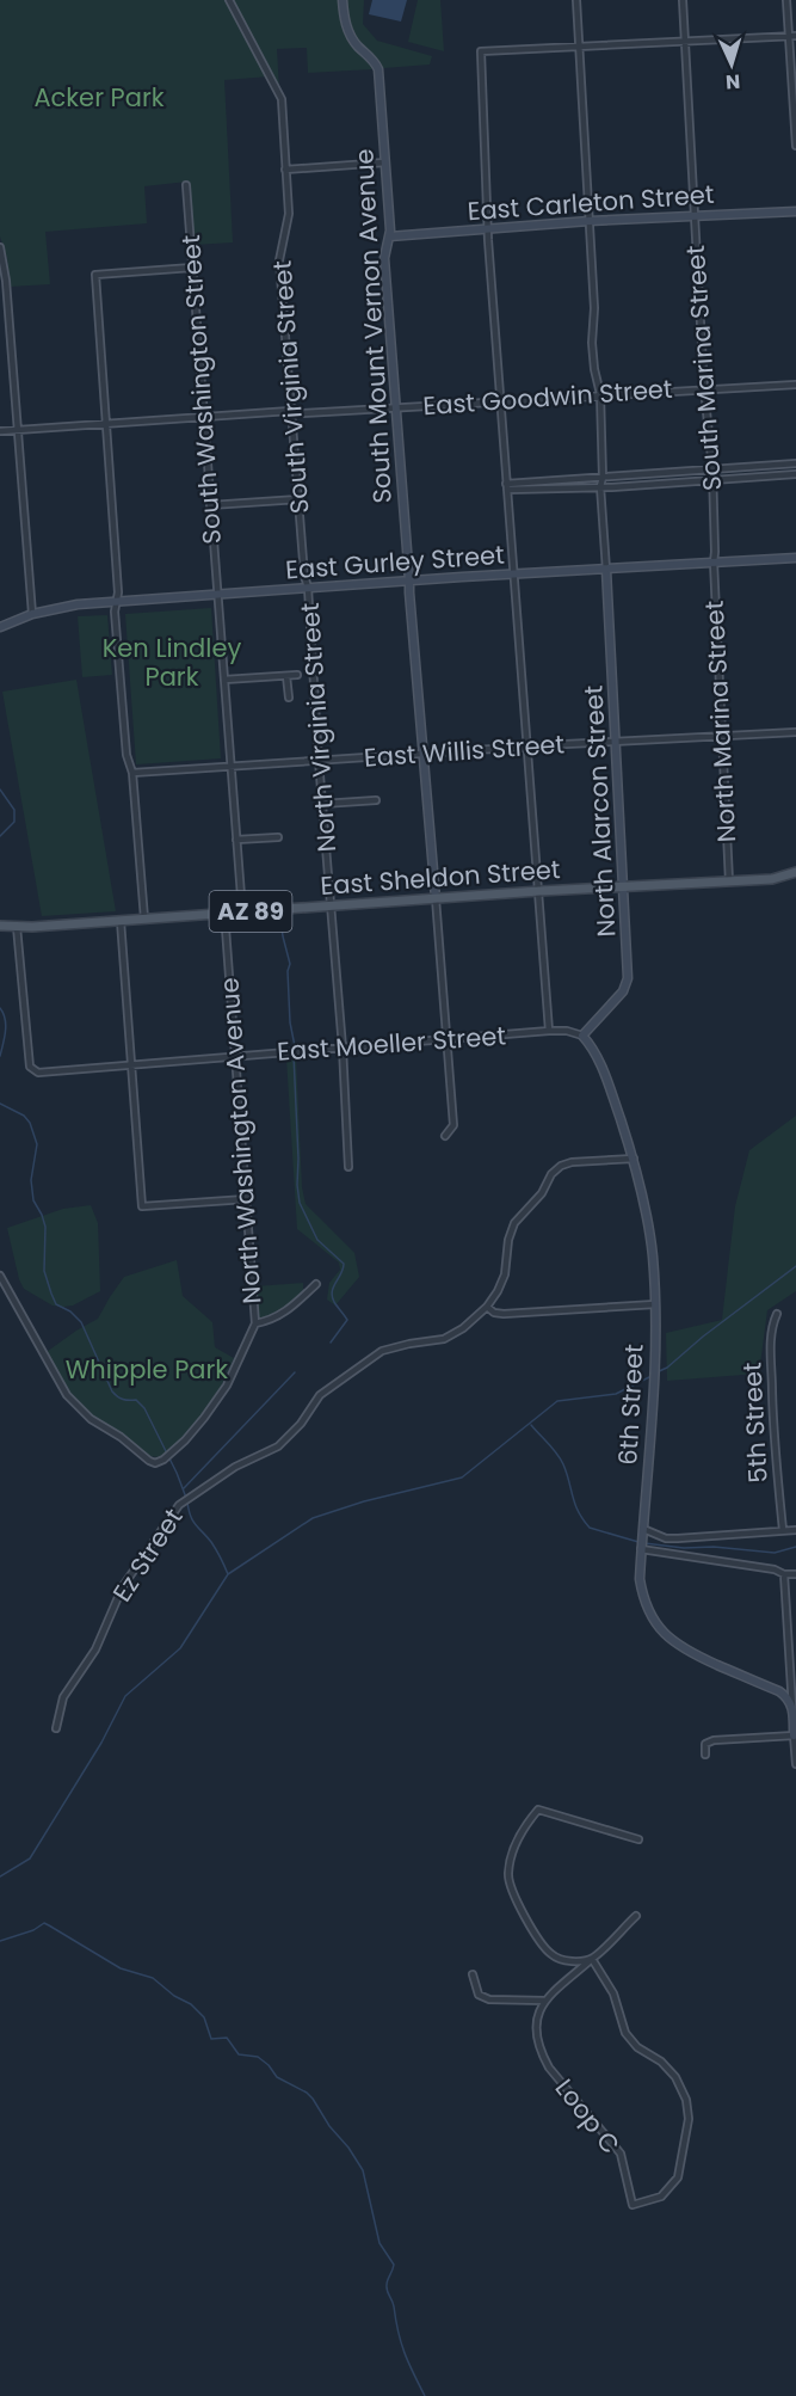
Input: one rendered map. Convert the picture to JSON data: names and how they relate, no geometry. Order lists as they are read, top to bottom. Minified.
{"streets":{"main road":["East Sheldon Street","AZ 89"],"street":["East Carleton Street","South Mount Vernon Avenue","South Marina Street","South Virginia Street","South Washington Street","East Goodwin Street","East Gurley Street","North Marina Street","North Virginia Street","East Willis Street","North Alarcon Street","East Moeller Street","North Washington Avenue","6th Street","5th Street","Ez Street","Loop C"]},"crossings":[["East Carleton Street","South Mount Vernon Avenue"],["East Carleton Street","South Marina Street"],["South Mount Vernon Avenue","East Goodwin Street"],["South Mount Vernon Avenue","East Gurley Street"],["South Mount Vernon Avenue","East Willis Street"],["South Mount Vernon Avenue","East Sheldon Street"],["South Marina Street","East Goodwin Street"],["South Marina Street","East Gurley Street"],["South Marina Street","North Marina Street"],["South Virginia Street","East Goodwin Street"],["South Virginia Street","East Gurley Street"],["South Virginia Street","North Virginia Street"],["South Washington Street","East Goodwin Street"],["South Washington Street","East Gurley Street"],["East Gurley Street","North Marina Street"],["East Gurley Street","North Virginia Street"],["East Gurley Street","North Alarcon Street"],["North Marina Street","East Willis Street"],["North Marina Street","East Sheldon Street"],["North Virginia Street","East Willis Street"],["North Virginia Street","East Sheldon Street"],["North Virginia Street","East Moeller Street"],["East Willis Street","North Alarcon Street"],["North Alarcon Street","East Sheldon Street"],["North Alarcon Street","East Moeller Street"],["North Alarcon Street","6th Street"],["East Sheldon Street","East Moeller Street"],["East Sheldon Street","North Washington Avenue"],["East Moeller Street","North Washington Avenue"],["East Moeller Street","6th Street"]],"parks":["Acker Park","Ken Lindley Park","Whipple Park"],"north":"bottom"}
